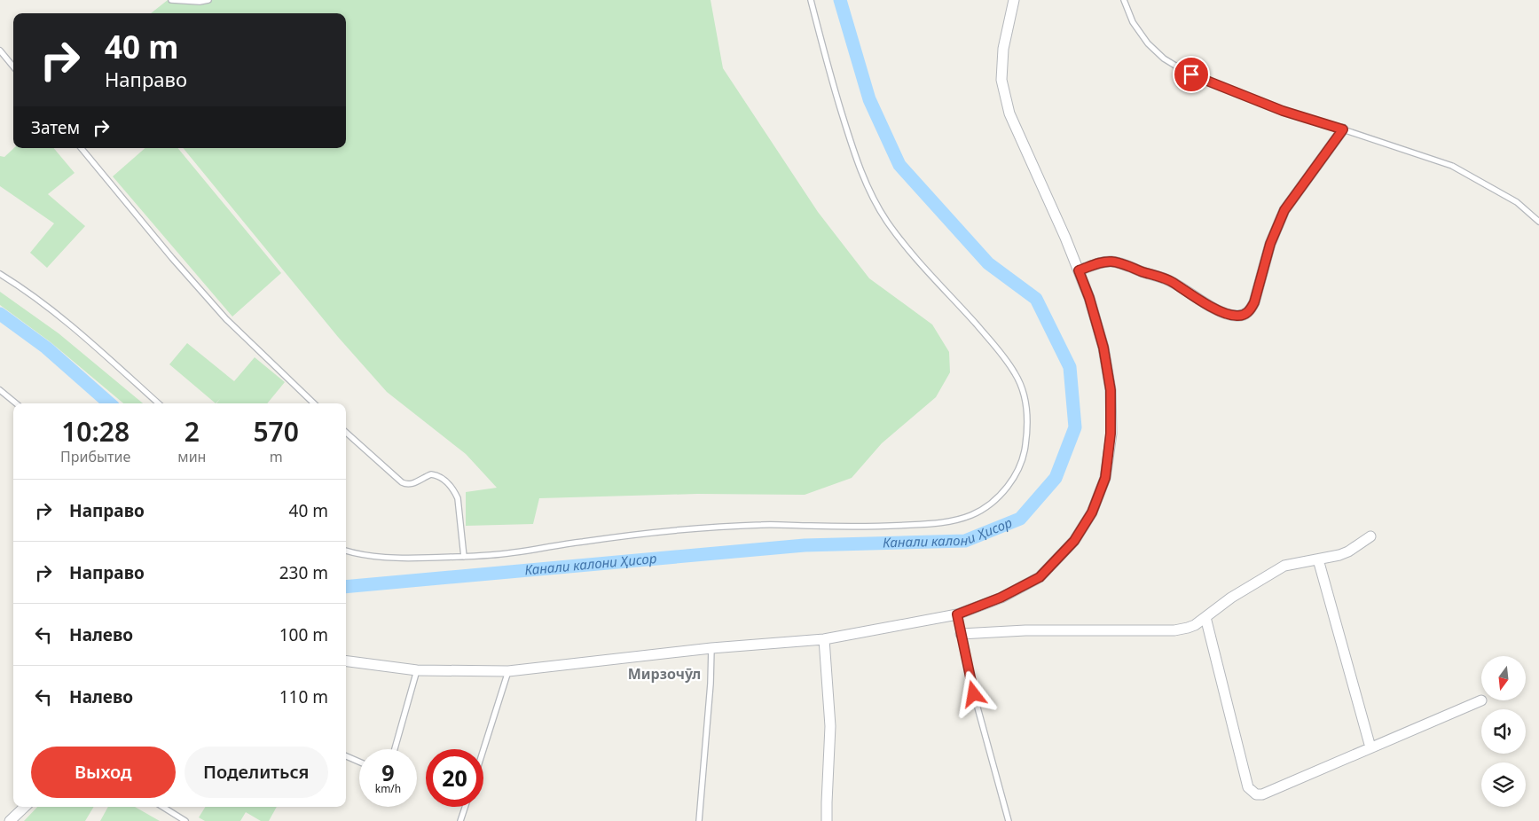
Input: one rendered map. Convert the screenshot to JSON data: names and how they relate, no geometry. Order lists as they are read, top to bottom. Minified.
{"districts":["Мирзочӯл"],"water":["Канали калони Ҳисор"],"north":"bottom","page":{"turn":["40 m","Направо"],"then":"Затем","eta":["10:28","Прибытие","2","мин","570","m"],"list":[{"name":"Направо","value":"40 m"},{"name":"Направо","value":"230 m"},{"name":"Налево","value":"100 m"},{"name":"Налево","value":"110 m"}],"buttons":["Выход","Поделиться"],"speed":"9 km/h","limit":"20"}}
